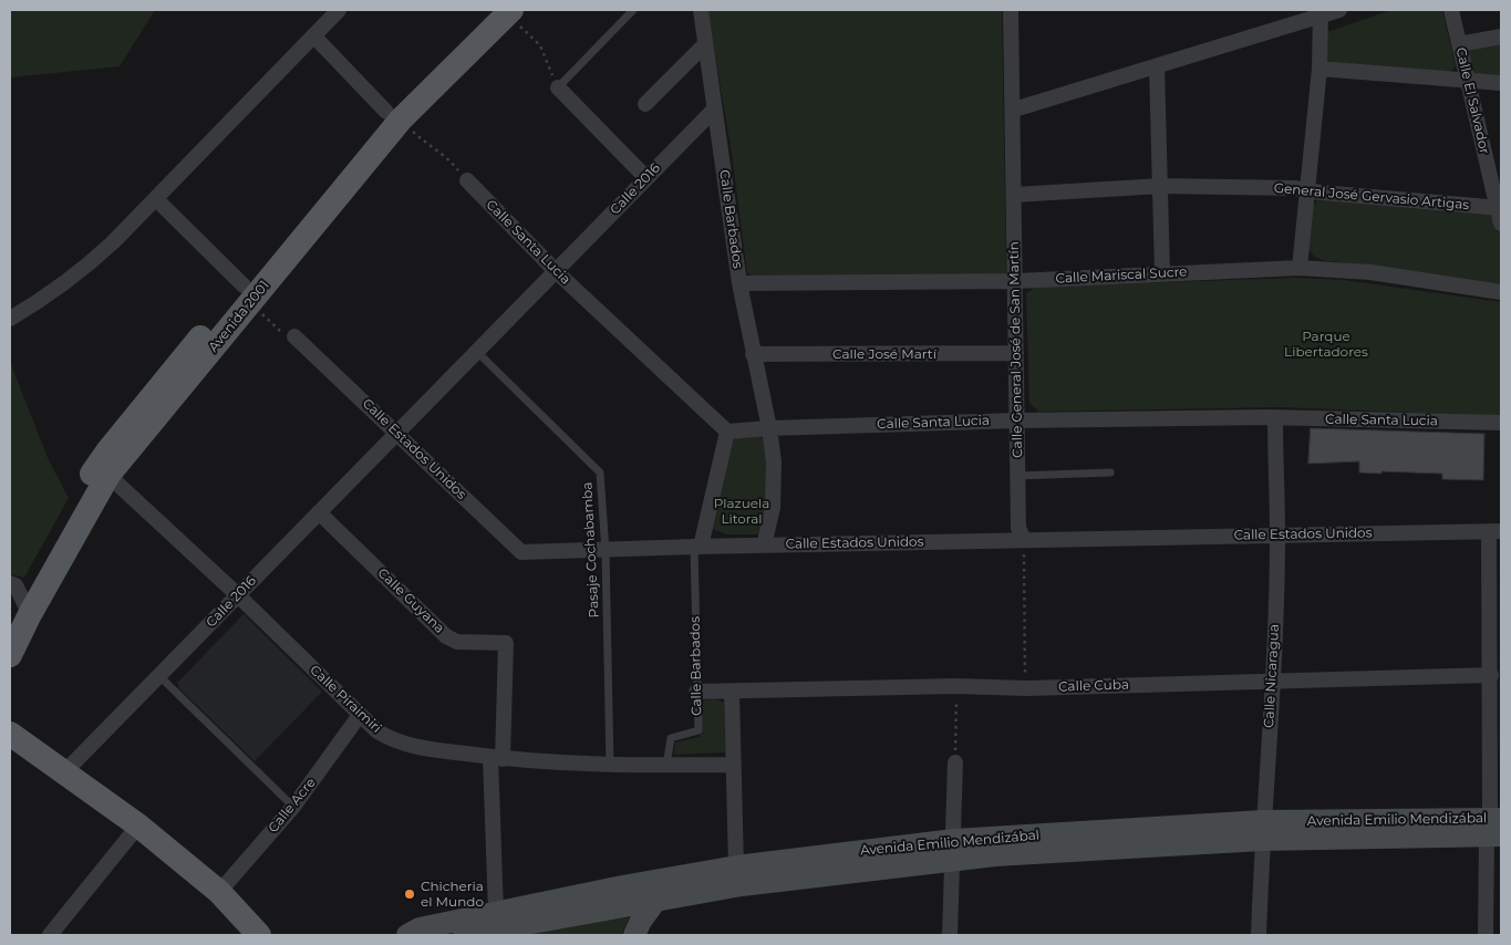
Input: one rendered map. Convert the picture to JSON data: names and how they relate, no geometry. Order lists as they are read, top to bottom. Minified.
{"streets":{"main road":["Avenida 2001","Avenida Emilio Mendizábal"],"street":["Calle El Salvador","Calle 2016","General José Gervasio Artigas","Calle Barbados","Calle Santa Lucia","Calle Mariscal Sucre","Calle General José de San Martín","Calle José Martí","Calle Estados Unidos","Calle Guyana","Calle Nicaragua","Calle Cuba","Calle Piraimiri","Calle Acre"],"lane":["Pasaje Cochabamba"]},"crossings":[["Calle El Salvador","General José Gervasio Artigas"],["Calle 2016","Calle Barbados"],["Calle 2016","Calle Santa Lucia"],["Calle 2016","Calle Estados Unidos"],["Calle 2016","Pasaje Cochabamba"],["Calle 2016","Calle Guyana"],["Calle 2016","Calle Piraimiri"],["General José Gervasio Artigas","Calle General José de San Martín"],["Calle Barbados","Calle Santa Lucia"],["Calle Barbados","Calle Mariscal Sucre"],["Calle Barbados","Calle José Martí"],["Calle Barbados","Calle Estados Unidos"],["Calle Barbados","Calle Cuba"],["Calle Barbados","Calle Piraimiri"],["Calle Santa Lucia","Calle General José de San Martín"],["Calle Santa Lucia","Calle Nicaragua"],["Calle Mariscal Sucre","Calle General José de San Martín"],["Avenida 2001","Calle Piraimiri"],["Calle General José de San Martín","Calle José Martí"],["Calle General José de San Martín","Calle Estados Unidos"],["Calle Estados Unidos","Pasaje Cochabamba"],["Calle Estados Unidos","Calle Nicaragua"],["Pasaje Cochabamba","Calle Piraimiri"],["Calle Guyana","Calle Piraimiri"],["Calle Guyana","Avenida Emilio Mendizábal"],["Calle Nicaragua","Calle Cuba"],["Calle Nicaragua","Avenida Emilio Mendizábal"],["Calle Piraimiri","Calle Acre"]],"parks":["Parque Libertadores","Plazuela Litoral"],"places":["Chicheria el Mundo"]}
